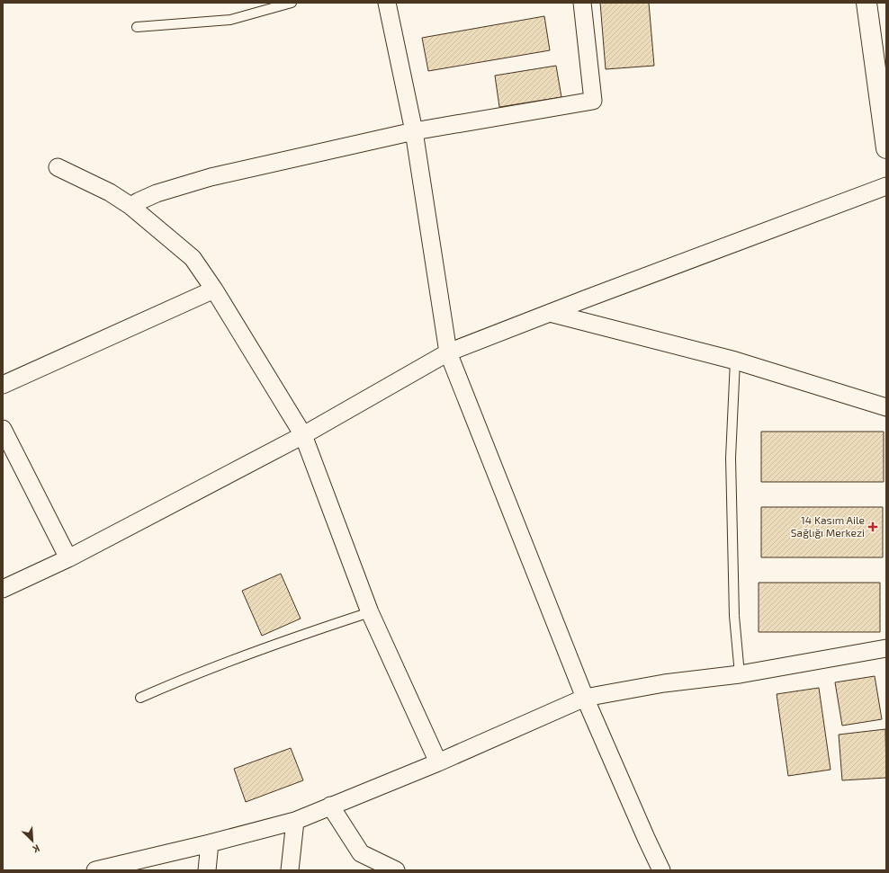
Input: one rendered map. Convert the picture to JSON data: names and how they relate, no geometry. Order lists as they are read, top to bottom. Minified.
{"places":{"health":["14 Kasım Aile Sağlığı Merkezi"]},"north":"bottom right"}
